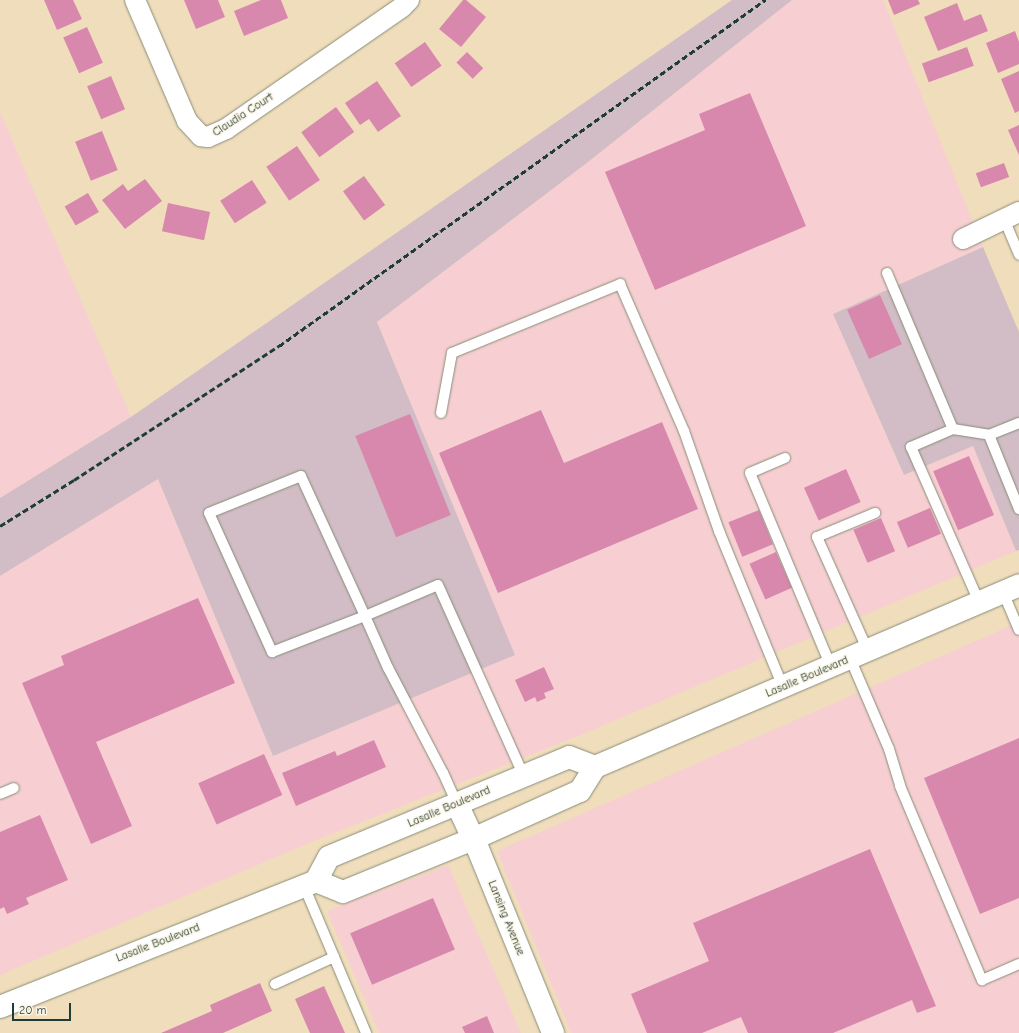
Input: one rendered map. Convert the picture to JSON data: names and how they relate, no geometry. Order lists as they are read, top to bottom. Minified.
{"streets":{"main road":["Lasalle Boulevard","Lansing Avenue"],"street":["Claudia Court"]},"crossings":[["Lasalle Boulevard","Lansing Avenue"]],"scale_bar":"20 m"}
